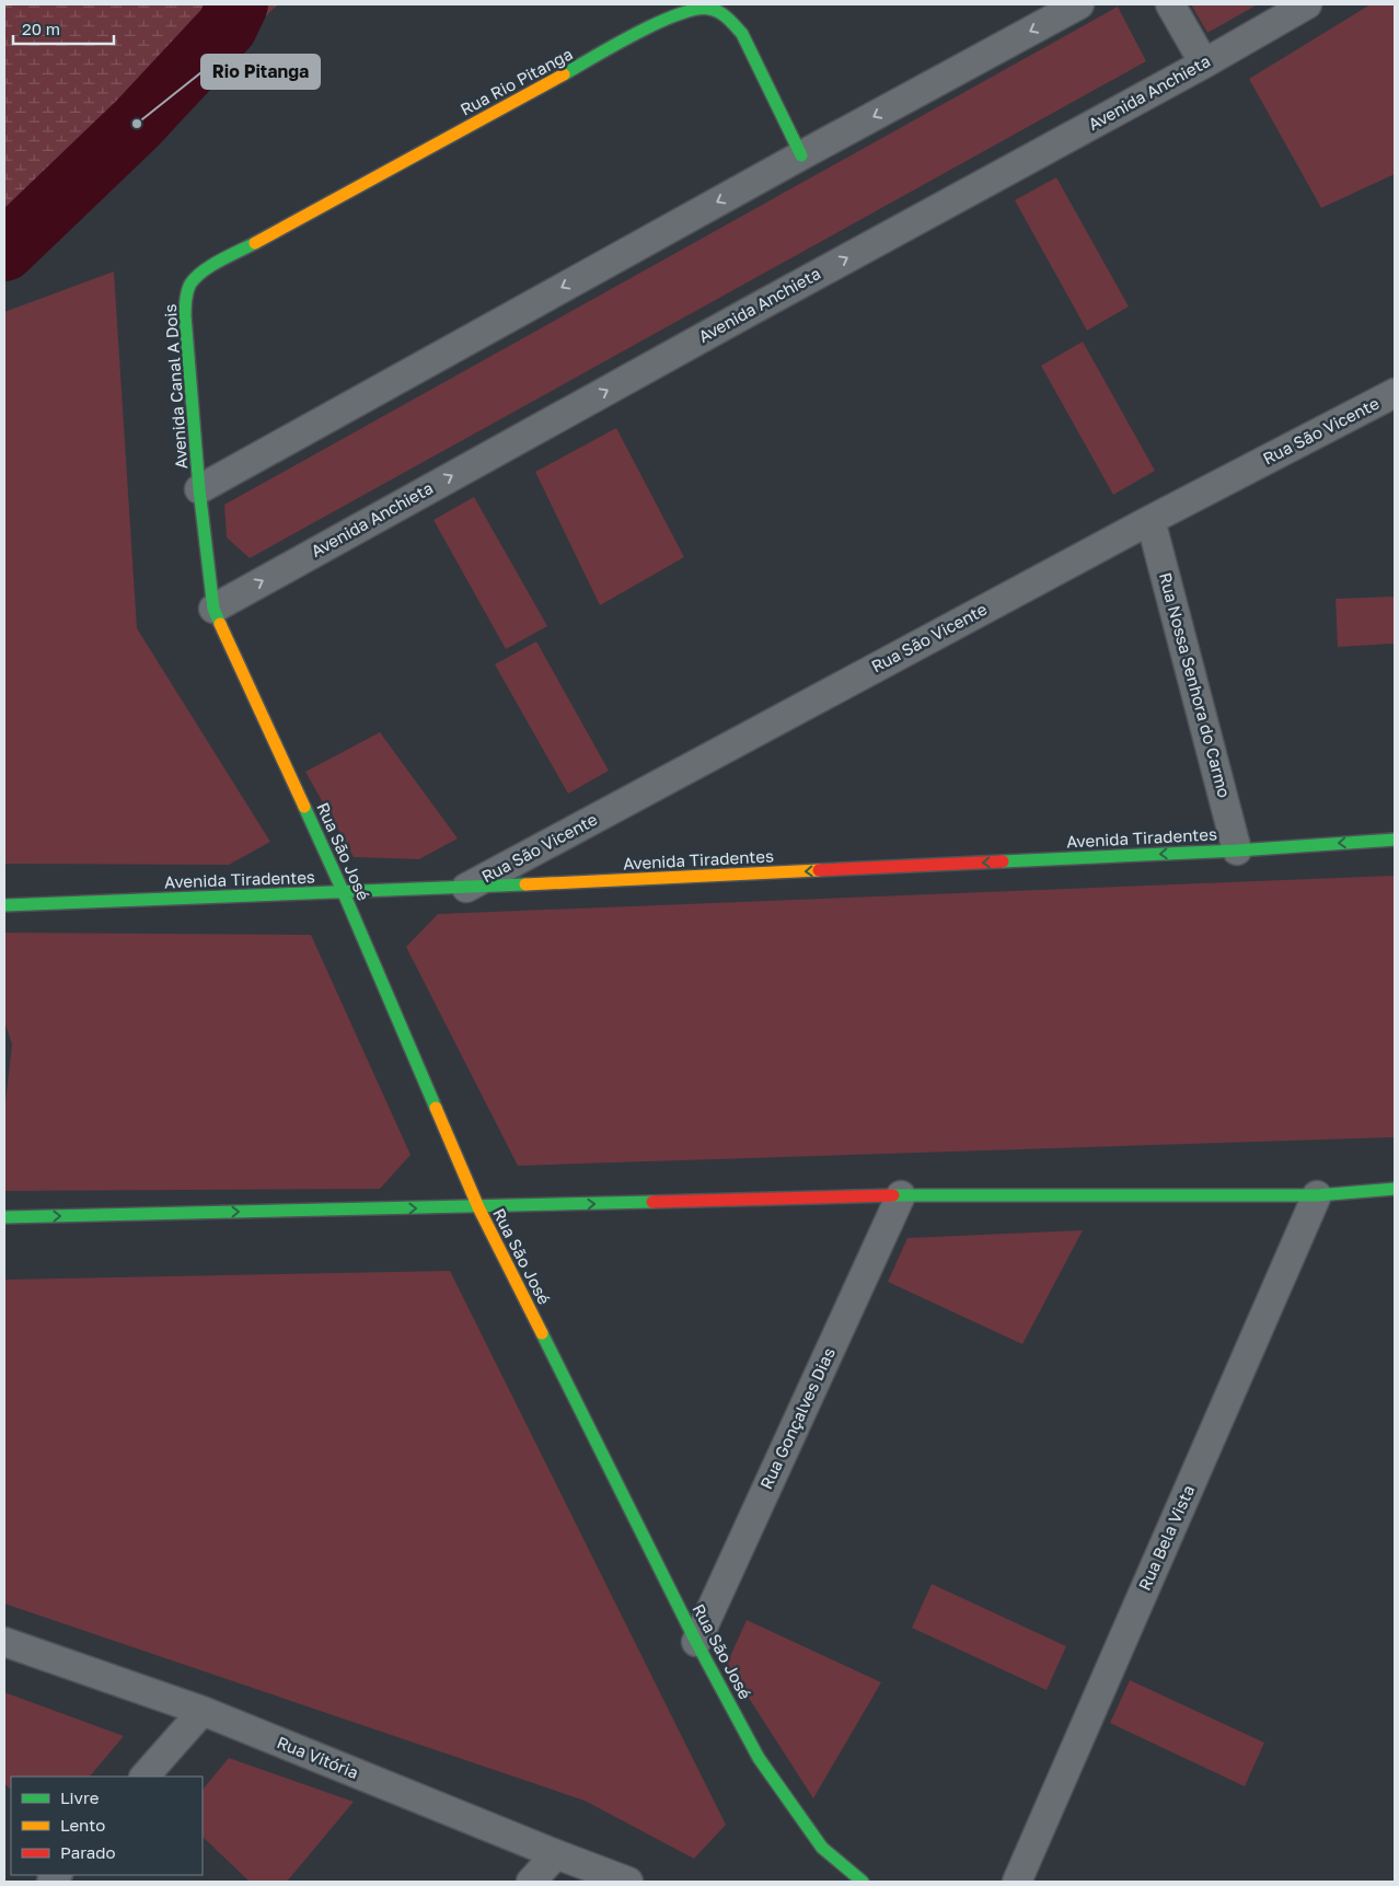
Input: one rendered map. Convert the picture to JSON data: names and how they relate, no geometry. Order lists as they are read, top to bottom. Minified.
{"streets":{"street":["Rua Rio Pitanga","Avenida Anchieta","Avenida Canal A Dois","Rua São Vicente","Rua Nossa Senhora do Carmo","Avenida Tiradentes","Rua São José","Rua Gonçalves Dias","Rua Bela Vista","Rua Vitória"]},"crossings":[["Rua Rio Pitanga","Avenida Canal A Dois"],["Avenida Anchieta","Avenida Canal A Dois"],["Avenida Anchieta","Rua São José"],["Avenida Canal A Dois","Rua São José"],["Rua São Vicente","Rua Nossa Senhora do Carmo"],["Rua São Vicente","Avenida Tiradentes"],["Rua Nossa Senhora do Carmo","Avenida Tiradentes"],["Avenida Tiradentes","Rua São José"],["Rua São José","Rua Gonçalves Dias"]],"one_way":["Avenida Tiradentes"],"places":["Rio Pitanga"],"legend":["Livre","Lento","Parado"],"scale_bar":"20 m"}
